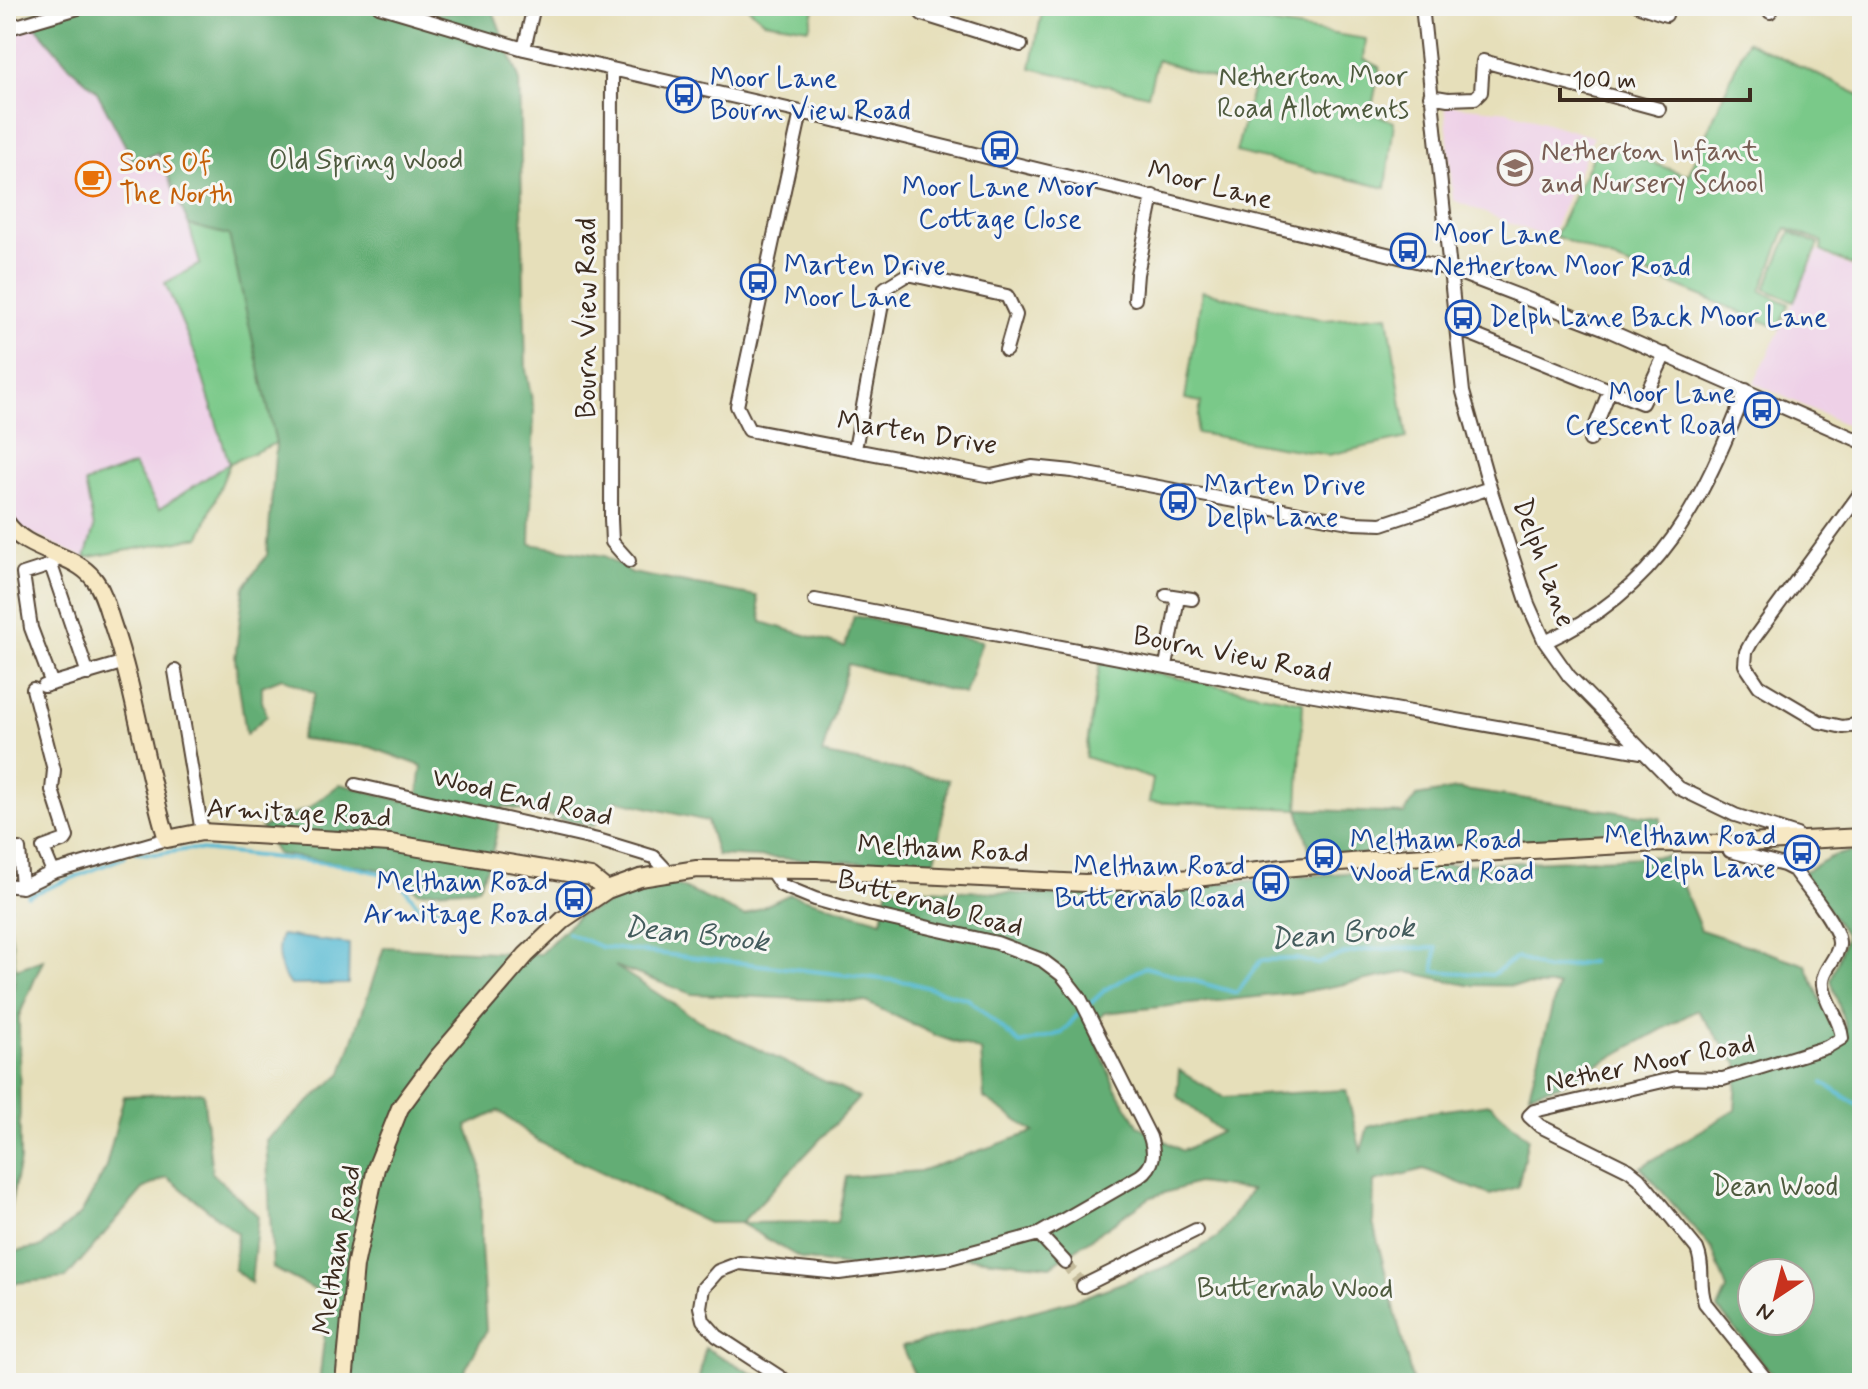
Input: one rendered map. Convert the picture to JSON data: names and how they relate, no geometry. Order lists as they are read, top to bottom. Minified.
{"streets":{"main road":["Armitage Road","Meltham Road"],"street":["Moor Lane","Bourn View Road","Marten Drive","Delph Lane","Wood End Road","Butternab Road","Nether Moor Road"]},"crossings":[["Moor Lane","Bourn View Road"],["Moor Lane","Marten Drive"],["Moor Lane","Delph Lane"],["Bourn View Road","Delph Lane"],["Marten Drive","Delph Lane"],["Delph Lane","Meltham Road"],["Wood End Road","Meltham Road"],["Armitage Road","Meltham Road"],["Meltham Road","Butternab Road"],["Meltham Road","Nether Moor Road"]],"water":["Dean Brook"],"parks":["Netherton Moor Road Allotments","Old Spring Wood","Dean Wood","Butternab Wood"],"places":{"bus stop":["Moor Lane Bourn View Road","Moor Lane Moor Cottage Close","Moor Lane Netherton Moor Road","Marten Drive Moor Lane","Delph Lane Back Moor Lane","Moor Lane Crescent Road","Marten Drive Delph Lane","Meltham Road Delph Lane","Meltham Road Wood End Road","Meltham Road Butternab Road","Meltham Road Armitage Road"],"school or university":["Netherton Infant and Nursery School"],"cafe":["Sons Of The North"]},"scale_bar":"100 m","north":"bottom left"}
